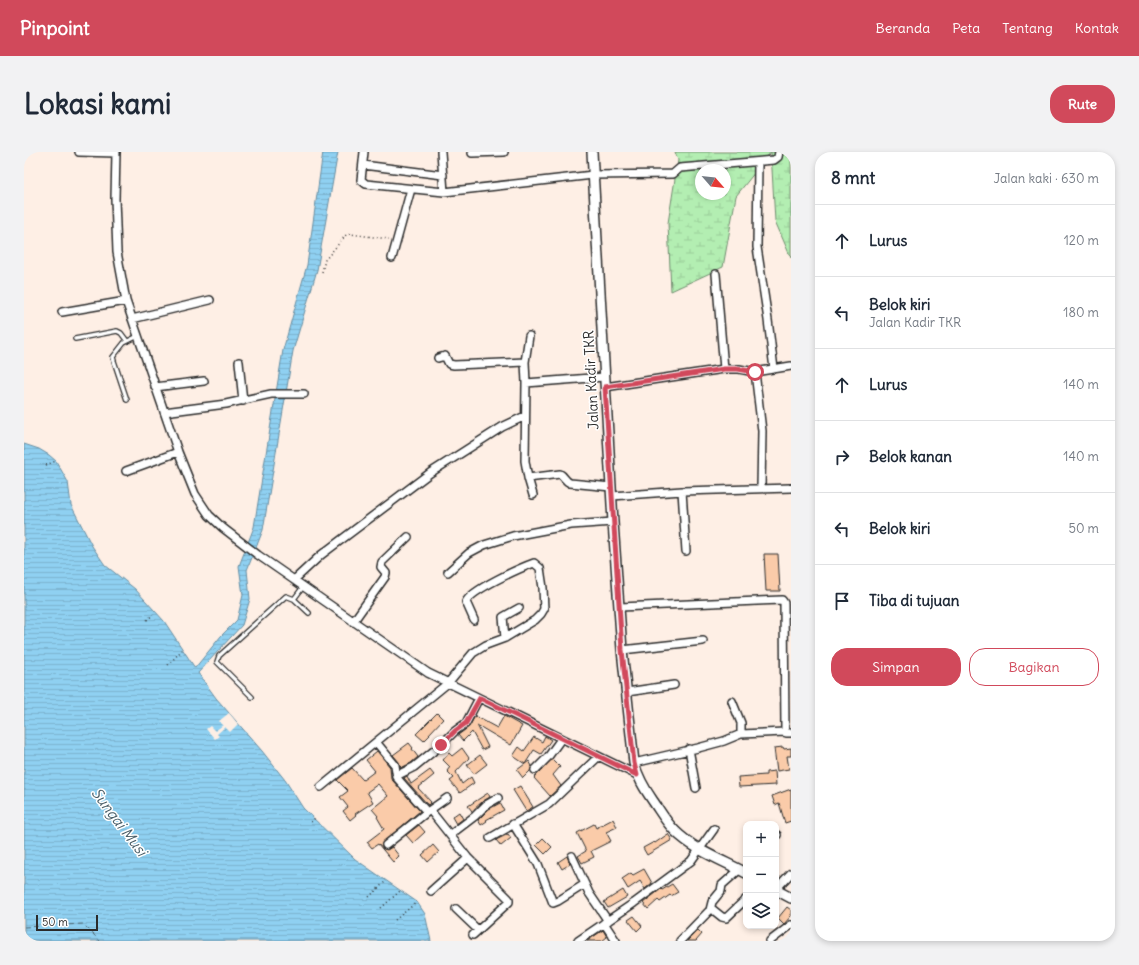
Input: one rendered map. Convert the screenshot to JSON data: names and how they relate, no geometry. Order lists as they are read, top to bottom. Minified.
{"streets":{"street":["Jalan Kadir TKR"]},"water":["Sungai Musi"],"scale_bar":"50 m","north":"bottom right","page":{"header":"Pinpoint","nav":["Beranda","Peta","Tentang","Kontak"],"buttons":["Rute",["Simpan","Bagikan"]],"title":"Lokasi kami","heading":["8 mnt","Jalan kaki · 630 m"],"list":[["Lurus","120 m"],["Belok kiri","Jalan Kadir TKR","180 m"],["Lurus","140 m"],["Belok kanan","140 m"],["Belok kiri","50 m"],"Tiba di tujuan"],"map_buttons":["+","−"],"scale":"50 m"}}
